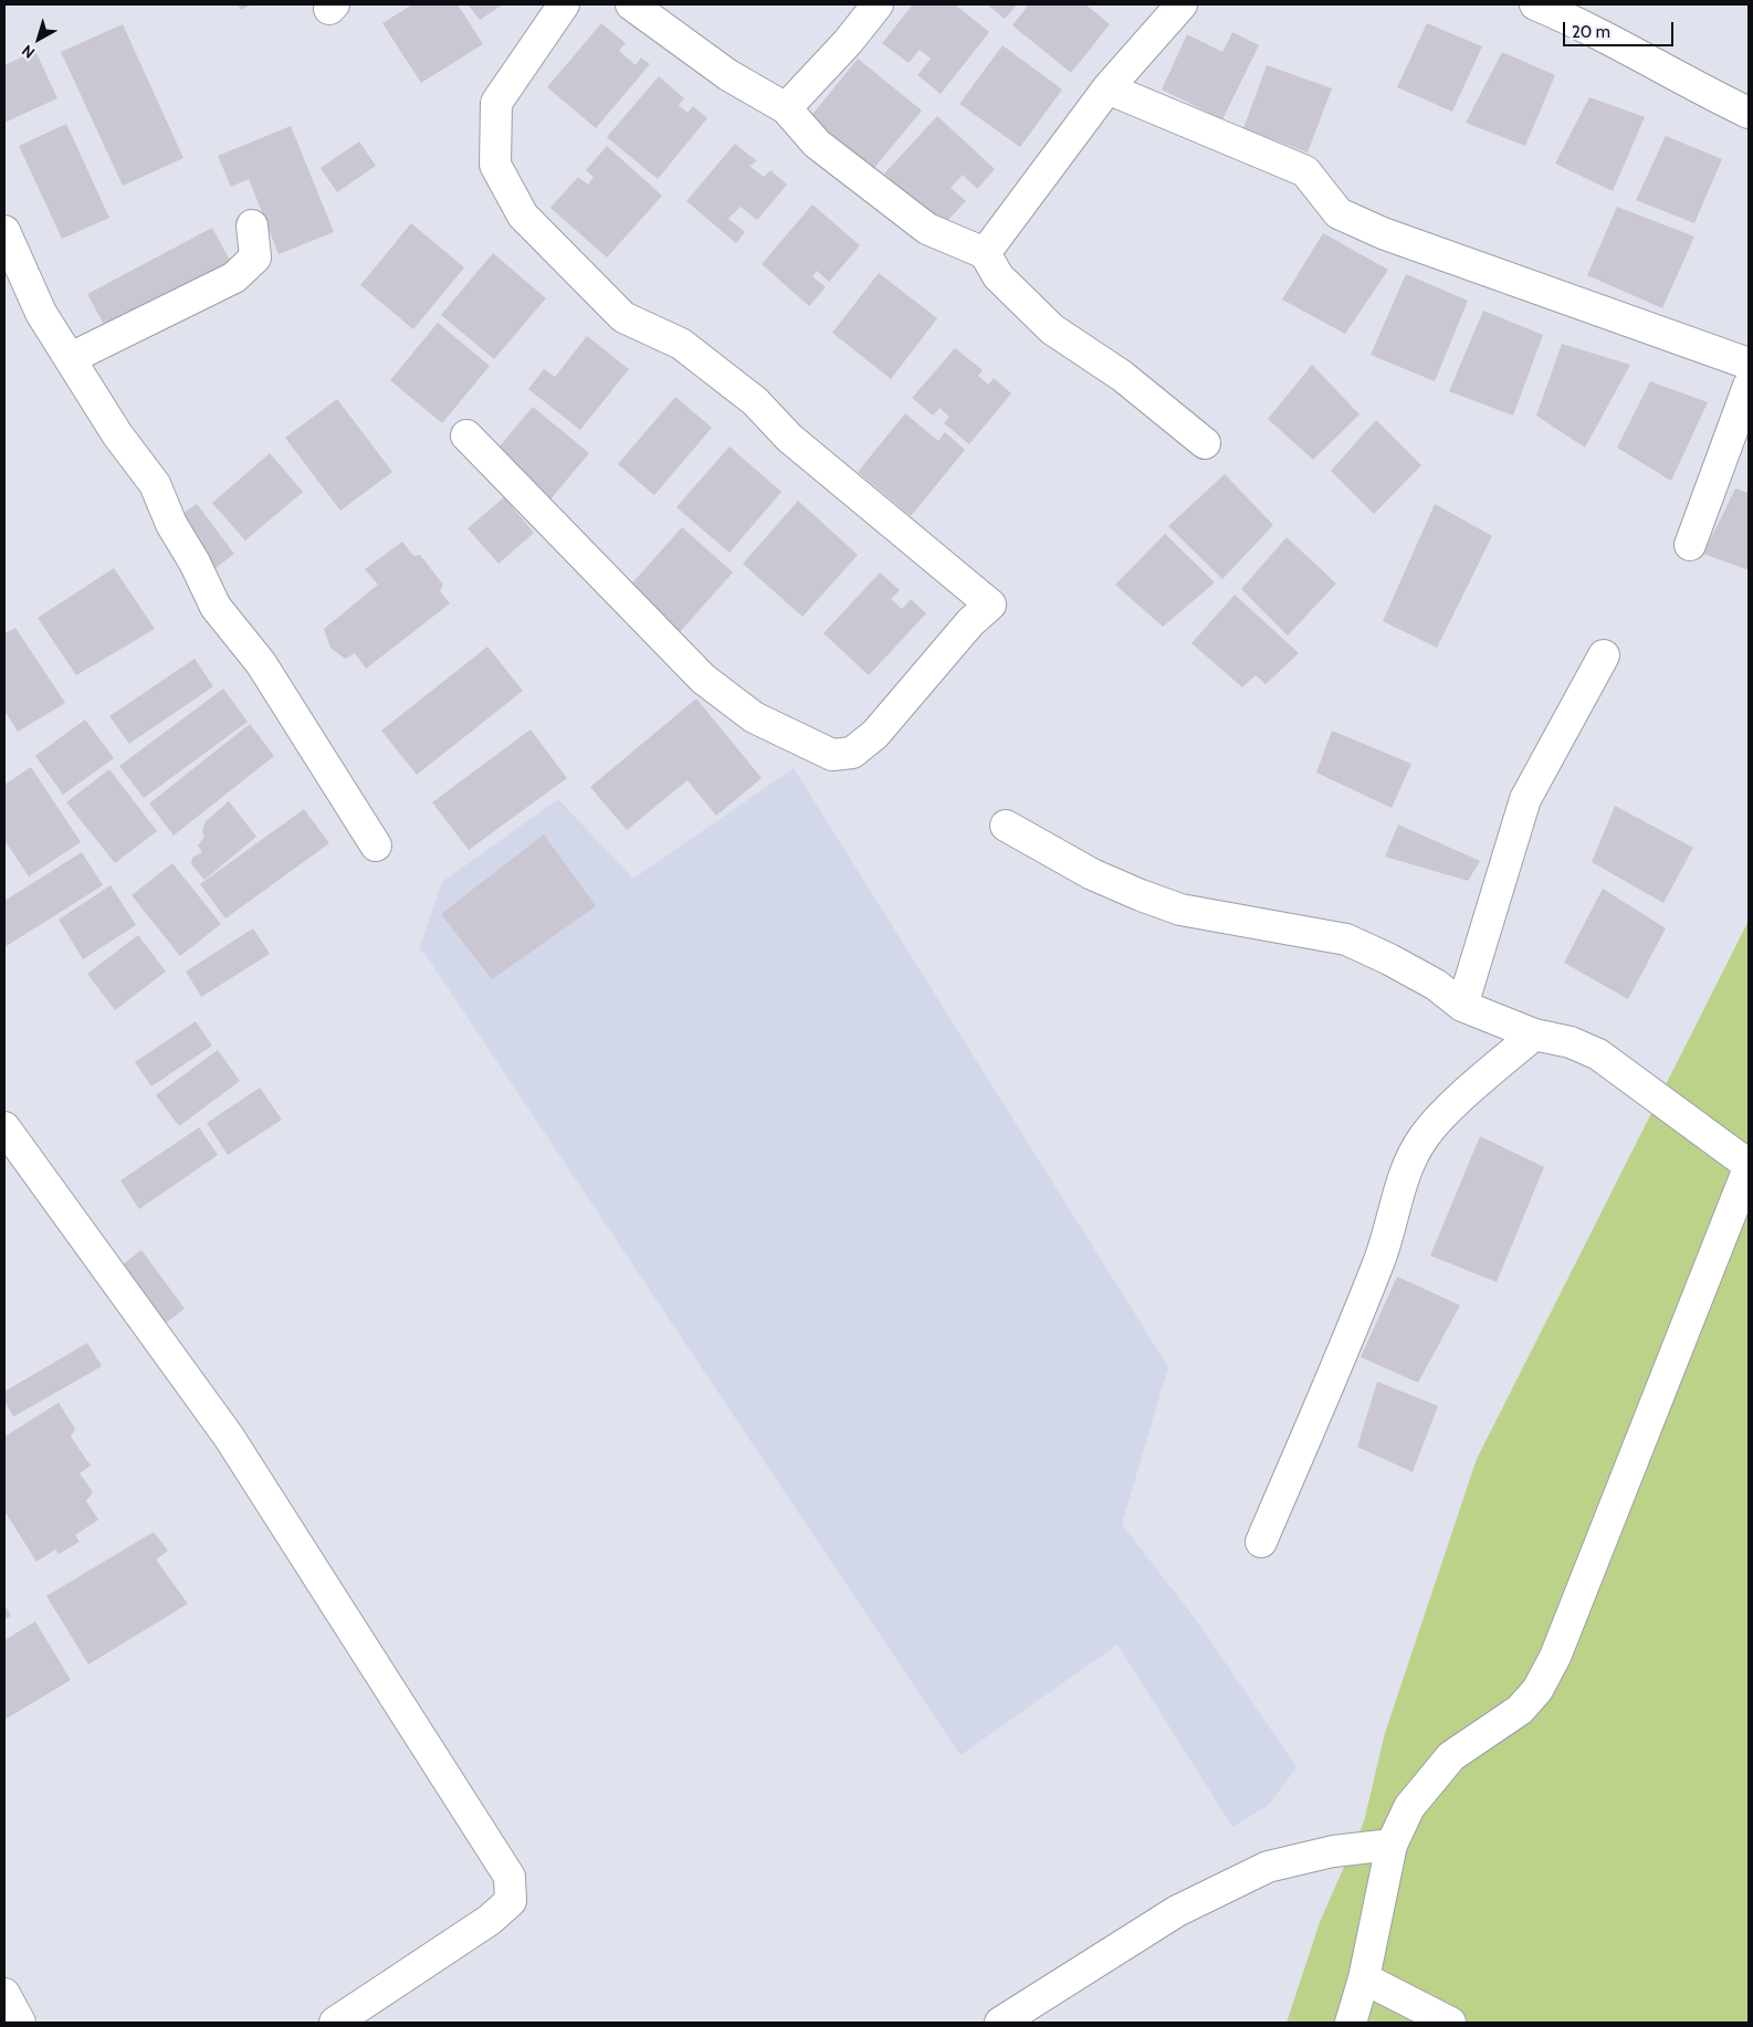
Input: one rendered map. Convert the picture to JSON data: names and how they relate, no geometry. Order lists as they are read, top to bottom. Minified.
{"scale_bar":"20 m","north":"bottom left"}
